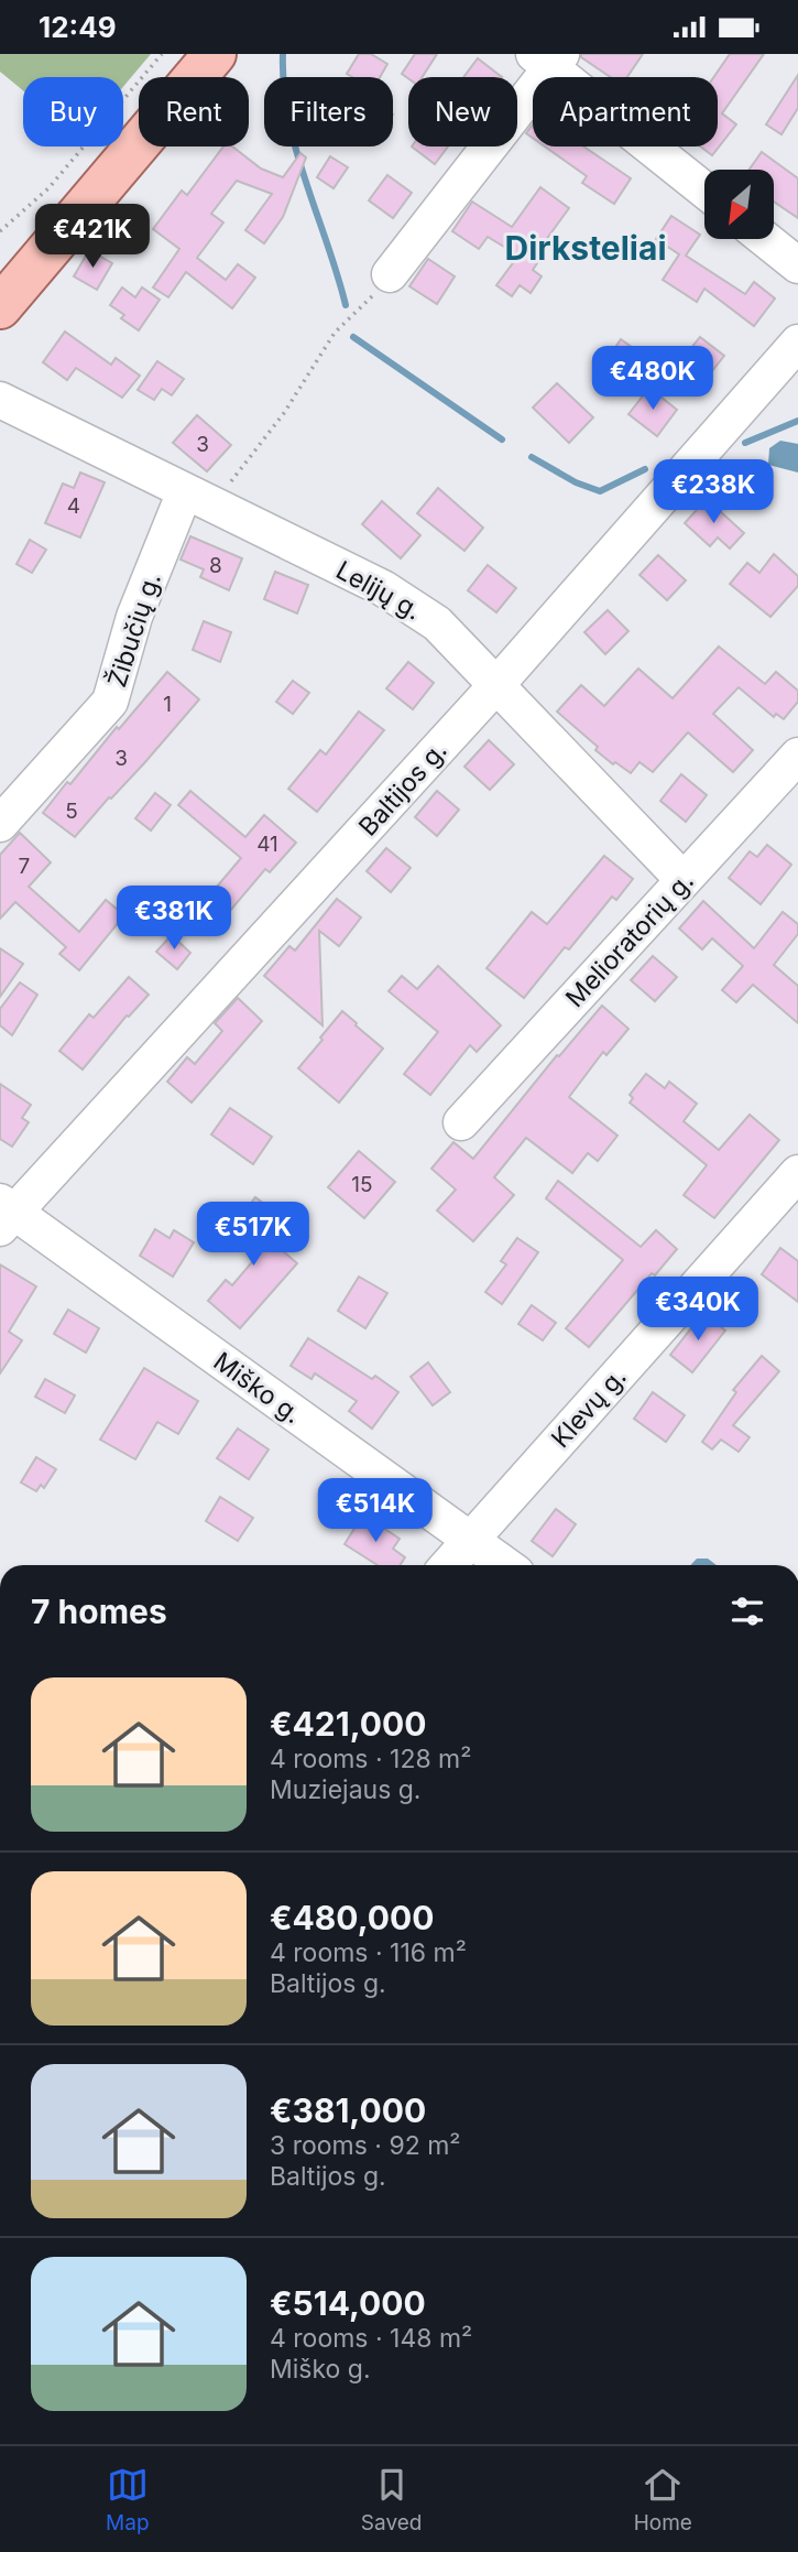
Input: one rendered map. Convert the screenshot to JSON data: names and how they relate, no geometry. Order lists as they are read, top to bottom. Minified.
{"streets":{"street":["Lelijų g.","Žibučių g.","Baltijos g.","Melioratorių g.","Miško g.","Klevų g."]},"crossings":[["Lelijų g.","Žibučių g."],["Lelijų g.","Baltijos g."],["Lelijų g.","Melioratorių g."],["Baltijos g.","Miško g."],["Miško g.","Klevų g."]],"districts":["Dirksteliai"],"house_numbers":["3","4","8","1","3","5","41","7","15"],"north":"bottom left","page":{"status":"12:49","chip":["Buy","Rent","Filters","New","Apartment"],"price":["€421K","€480K","€238K","€381K","€517K","€340K","€514K"],"heading":"7 homes","list":[{"name":"€421,000","note":"4 rooms · 128 m² · Muziejaus g."},{"name":"€480,000","note":"4 rooms · 116 m² · Baltijos g."},{"name":"€381,000","note":"3 rooms · 92 m² · Baltijos g."},{"name":"€514,000","note":"4 rooms · 148 m² · Miško g."}],"tabs":["Map","Saved","Home"]}}
